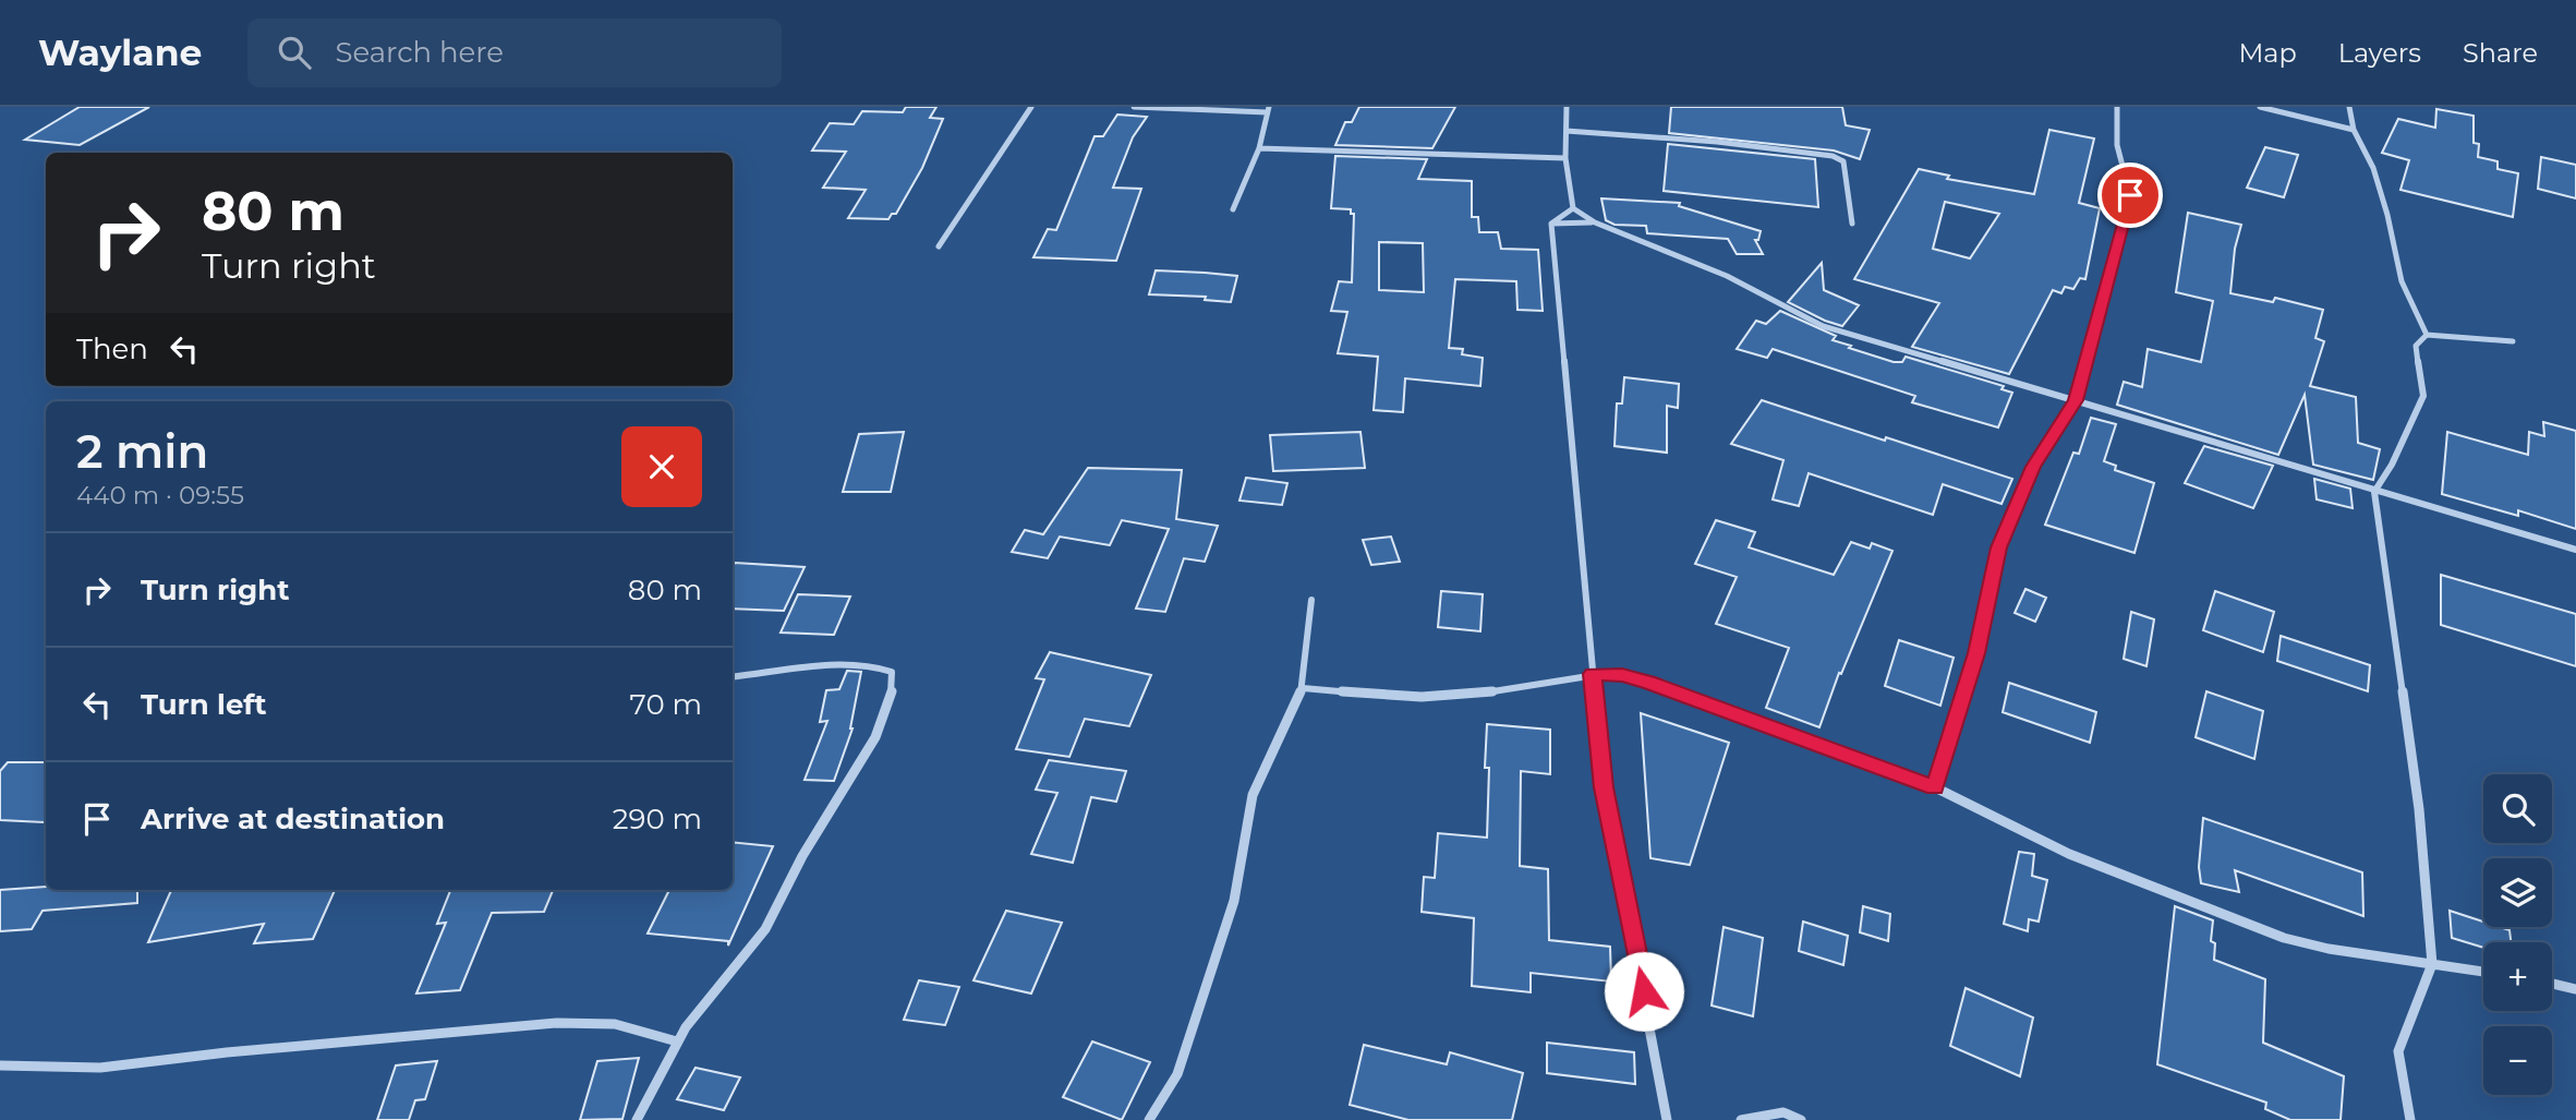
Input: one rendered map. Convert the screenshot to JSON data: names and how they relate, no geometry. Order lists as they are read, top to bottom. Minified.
{"page":{"header":"Waylane","search":"Search here","nav":["Map","Layers","Share"],"turn":["80 m","Turn right"],"then":"Then","heading":["2 min","440 m · 09:55"],"list":[{"name":"Turn right","value":"80 m"},{"name":"Turn left","value":"70 m"},{"name":"Arrive at destination","value":"290 m"}],"map_buttons":["+","−"]}}
